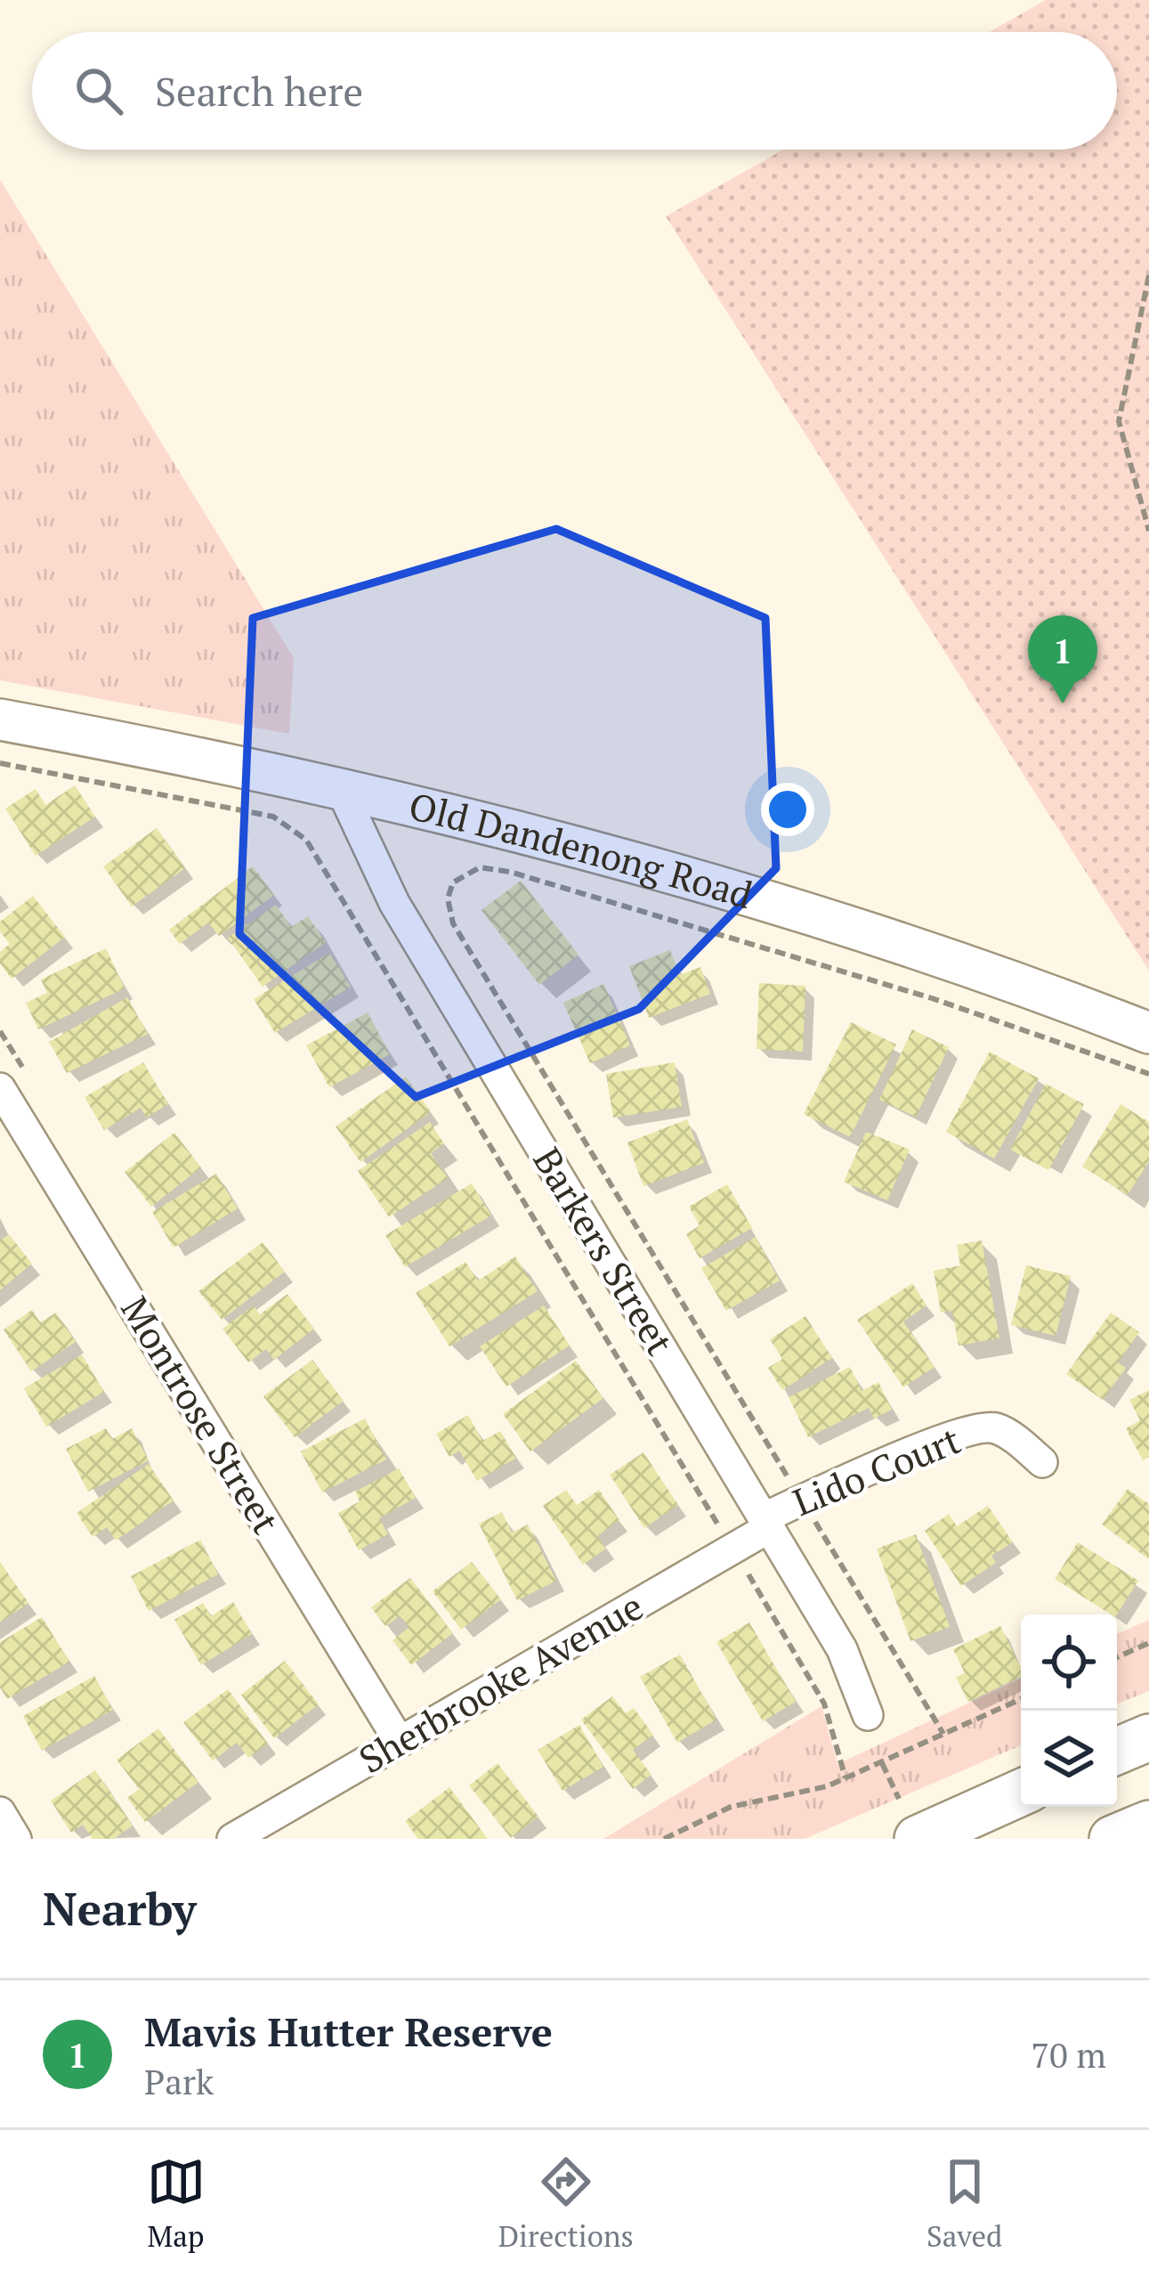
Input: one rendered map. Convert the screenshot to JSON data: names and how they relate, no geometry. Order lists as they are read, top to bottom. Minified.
{"streets":{"main road":["Old Dandenong Road"],"street":["Barkers Street","Montrose Street","Lido Court","Sherbrooke Avenue"]},"crossings":[["Old Dandenong Road","Barkers Street"],["Barkers Street","Lido Court"],["Barkers Street","Sherbrooke Avenue"],["Montrose Street","Sherbrooke Avenue"],["Lido Court","Sherbrooke Avenue"]],"page":{"search":"Search here","pins":"1","heading":"Nearby","list":[{"mark":"1","name":"Mavis Hutter Reserve","note":"Park","value":"70 m"}],"nav":["Map","Directions","Saved"]}}
